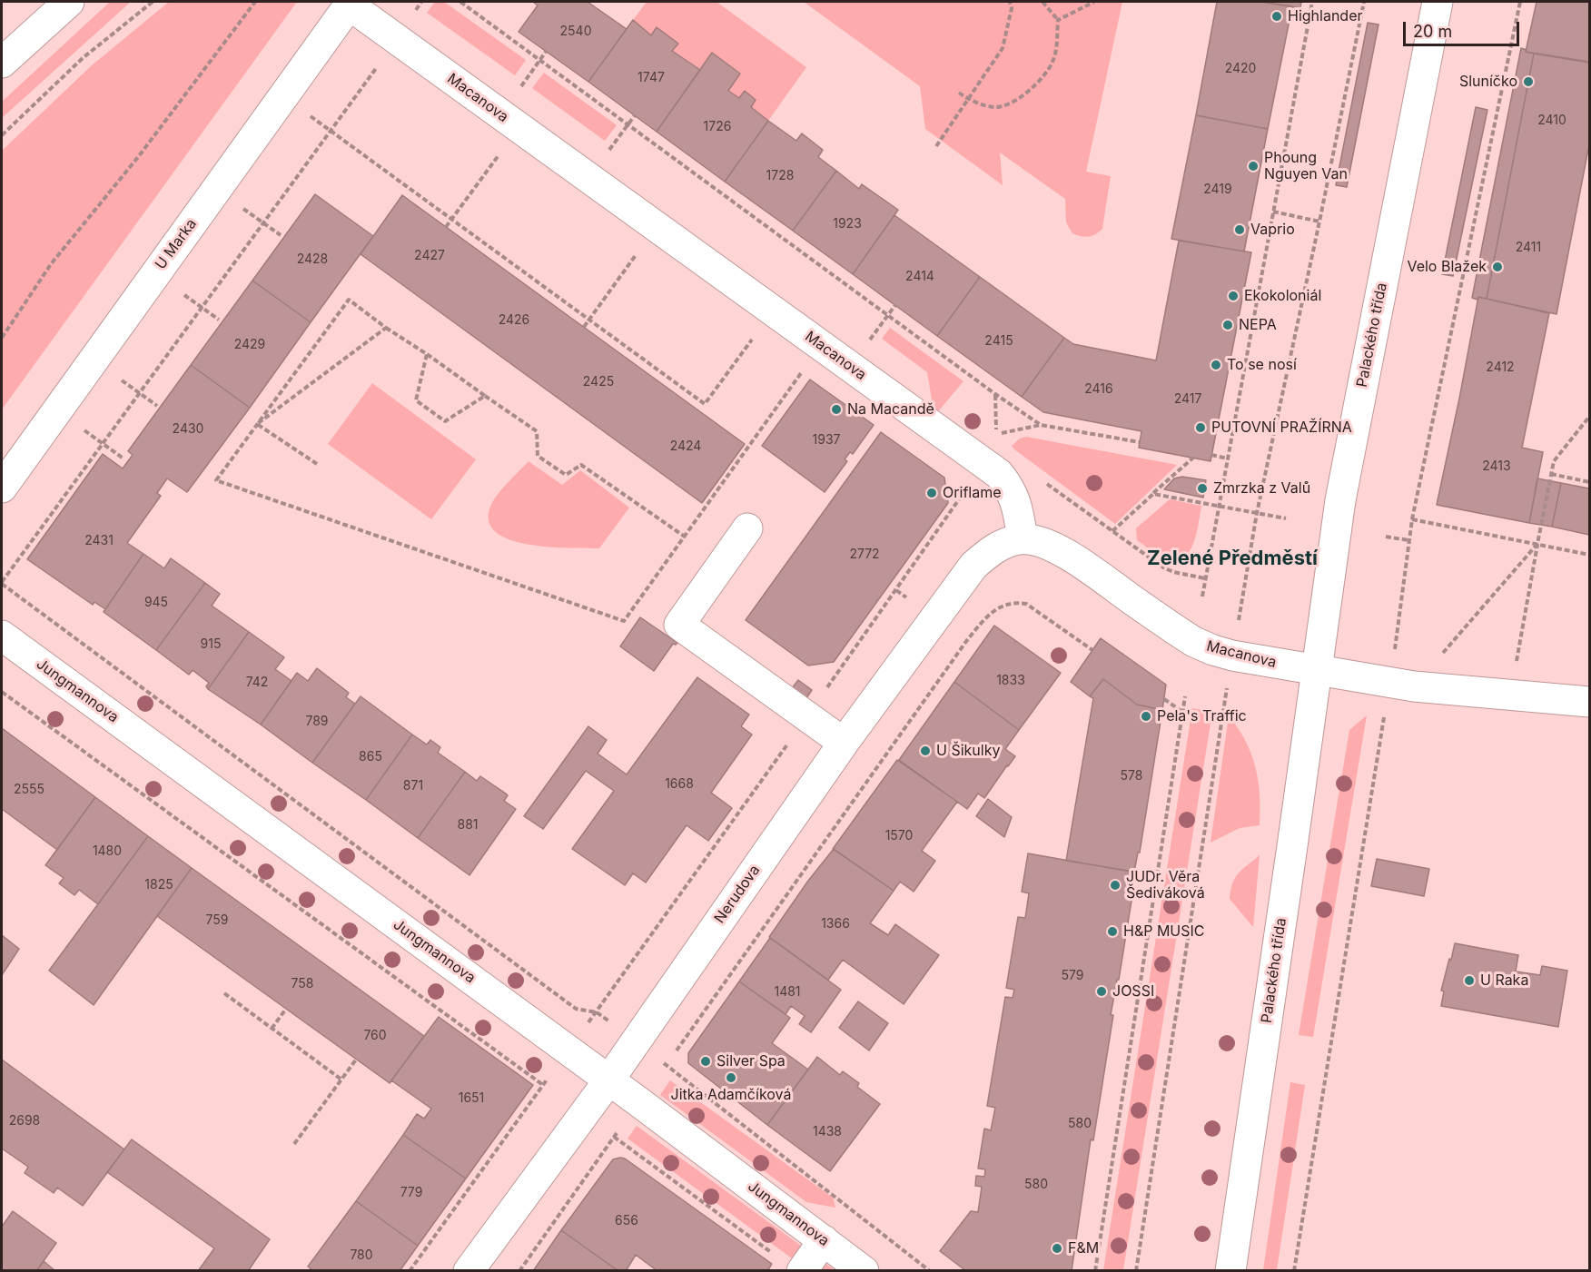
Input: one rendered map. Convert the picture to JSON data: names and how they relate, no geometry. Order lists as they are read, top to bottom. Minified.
{"streets":{"street":["Macanova","U Marka","Palackého třída","Jungmannova","Nerudova"]},"crossings":[["Macanova","U Marka"],["Macanova","Palackého třída"],["Macanova","Nerudova"],["Jungmannova","Nerudova"]],"districts":["Zelené Předměstí"],"places":["Highlander","Sluníčko","Phoung Nguyen Van","Vaprio","Velo Blažek","Ekokoloniál","NEPA","To se nosí","Na Macandě","PUTOVNÍ PRAŽÍRNA","Zmrzka z Valů","Oriflame","Pela's Traffic","U Šikulky","JUDr. Věra Šediváková","H&P MUSIC","U Raka","JOSSI","Silver Spa","Jitka Adamčíková","F&M"],"house_numbers":["2540","2420","1747","2410","1726","1728","2419","1923","2411","2427","2428","2414","2426","2415","2429","2412","2425","2416","2417","2430","1937","2424","2413","2431","2772","945","915","1833","742","789","865","578","1668","871","2555","881","1570","1480","1825","759","1366","579","758","1481","760","1651","2698","580","1438","580","779","656","780"],"scale_bar":"20 m"}
